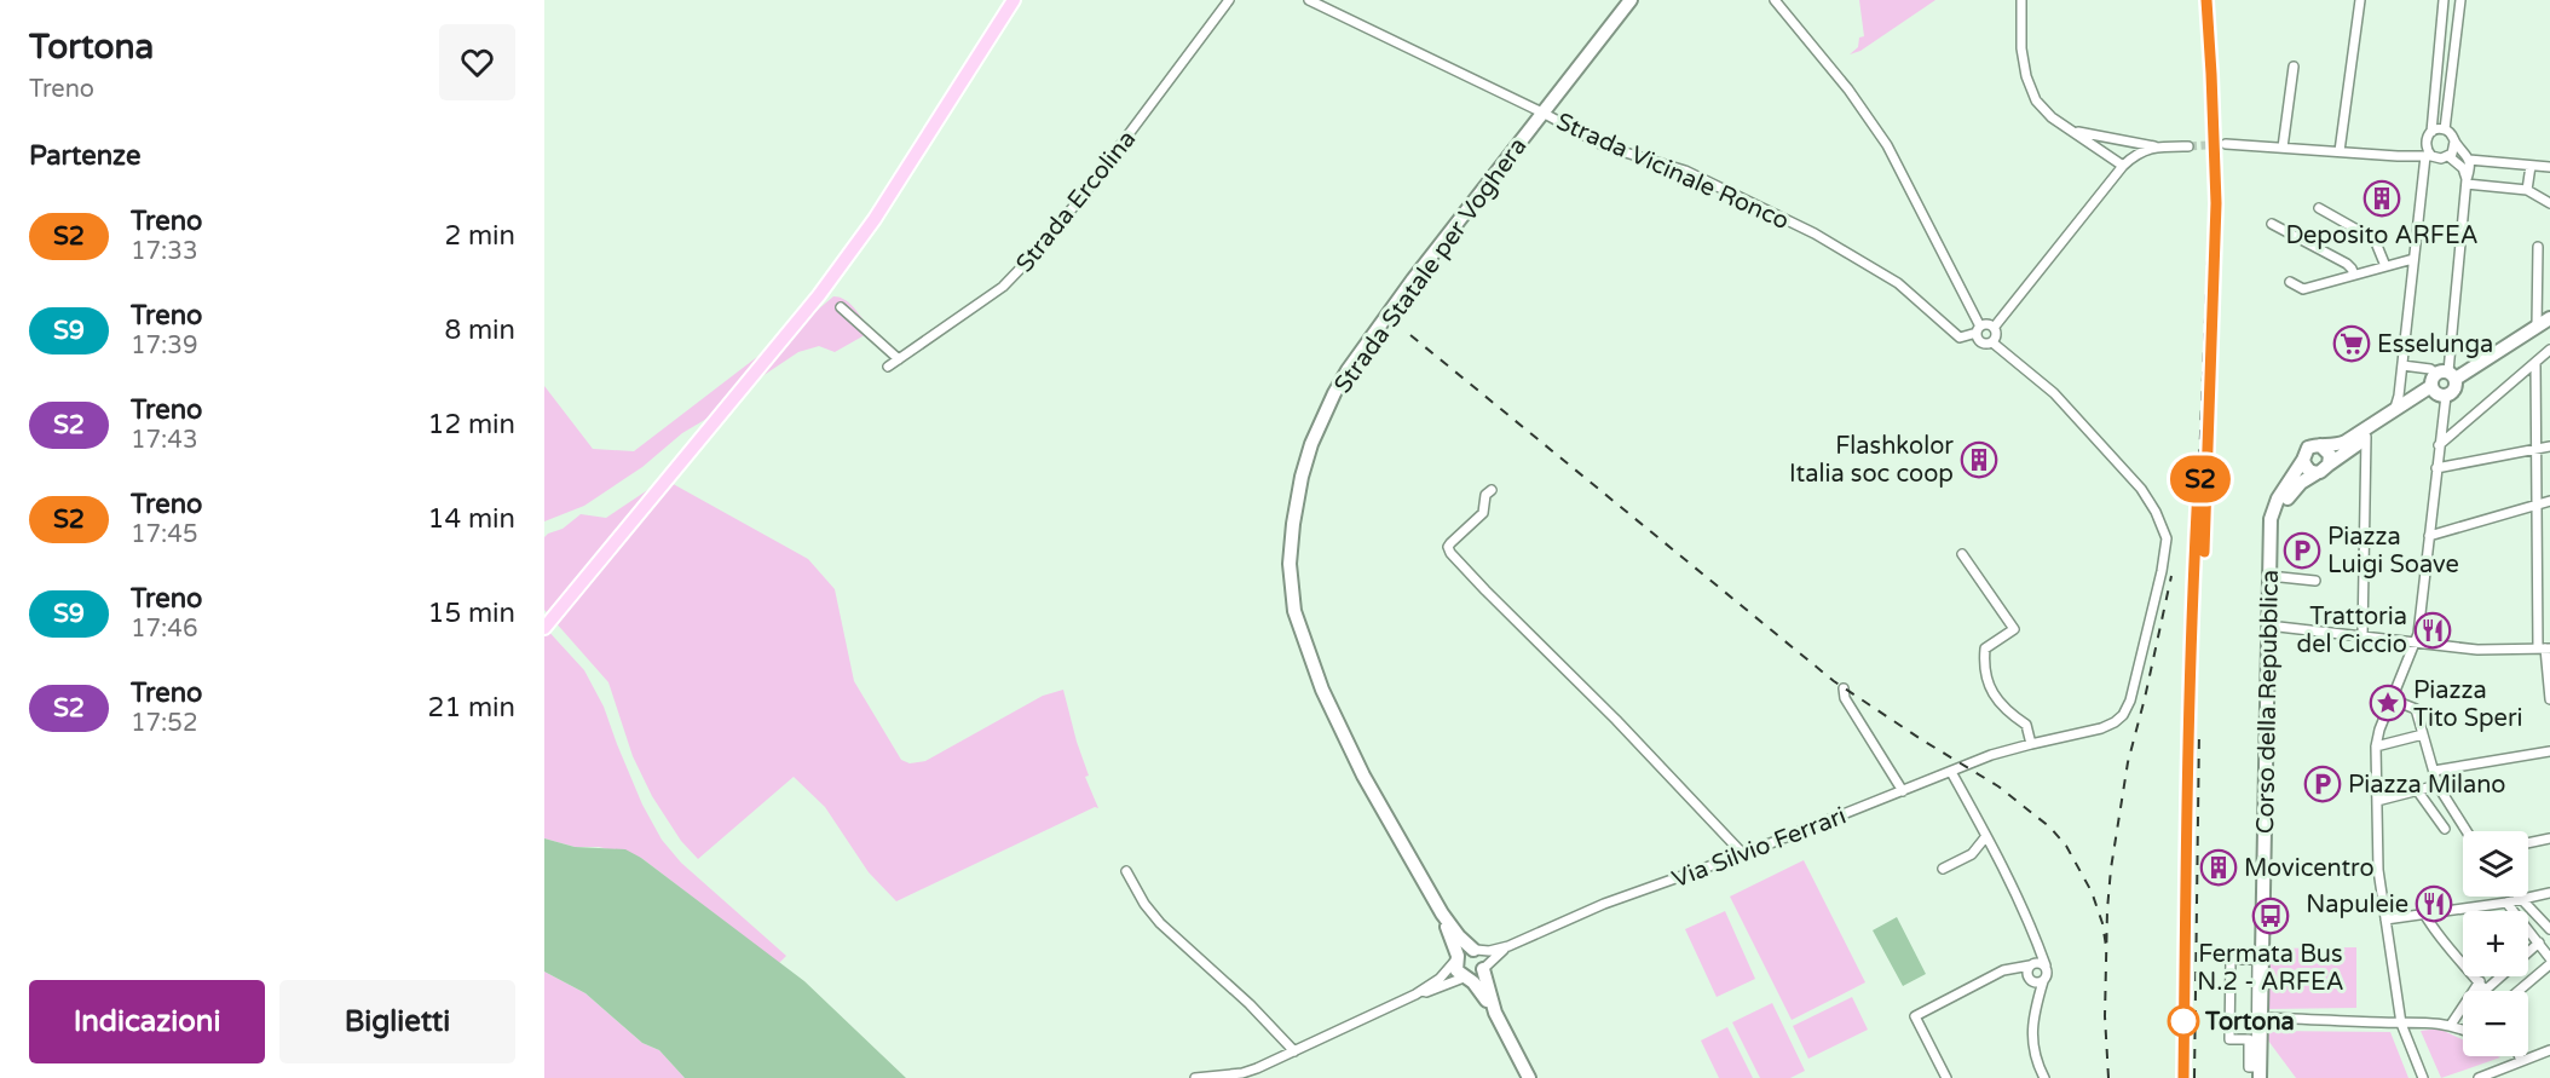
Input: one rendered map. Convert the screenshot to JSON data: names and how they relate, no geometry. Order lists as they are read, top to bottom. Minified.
{"streets":{"main road":["Strada Statale per Voghera","Corso della Repubblica"],"street":["Strada Vicinale Ronco","Strada Ercolina","Via Silvio Ferrari"]},"crossings":[["Strada Vicinale Ronco","Strada Statale per Voghera"],["Strada Vicinale Ronco","Via Silvio Ferrari"],["Strada Statale per Voghera","Via Silvio Ferrari"]],"places":{"building":["Deposito ARFEA","Flashkolor Italia soc coop","Movicentro"],"supermarket":["Esselunga"],"parking":["Piazza Luigi Soave","Piazza Milano"],"restaurant":["Trattoria del Ciccio","Napuleie"],"place":["Piazza Tito Speri"],"bus stop":["Fermata Bus N.2 - ARFEA"],"other":["Tortona"]},"page":{"heading":[["Tortona","Treno"],"Partenze"],"on_map":"S2","list":[{"mark":"S2","name":"Treno","note":"17:33","value":"2 min"},{"mark":"S9","name":"Treno","note":"17:39","value":"8 min"},{"mark":"S2","name":"Treno","note":"17:43","value":"12 min"},{"mark":"S2","name":"Treno","note":"17:45","value":"14 min"},{"mark":"S9","name":"Treno","note":"17:46","value":"15 min"},{"mark":"S2","name":"Treno","note":"17:52","value":"21 min"}],"map_buttons":["+","−"],"buttons":["Indicazioni","Biglietti"]}}
